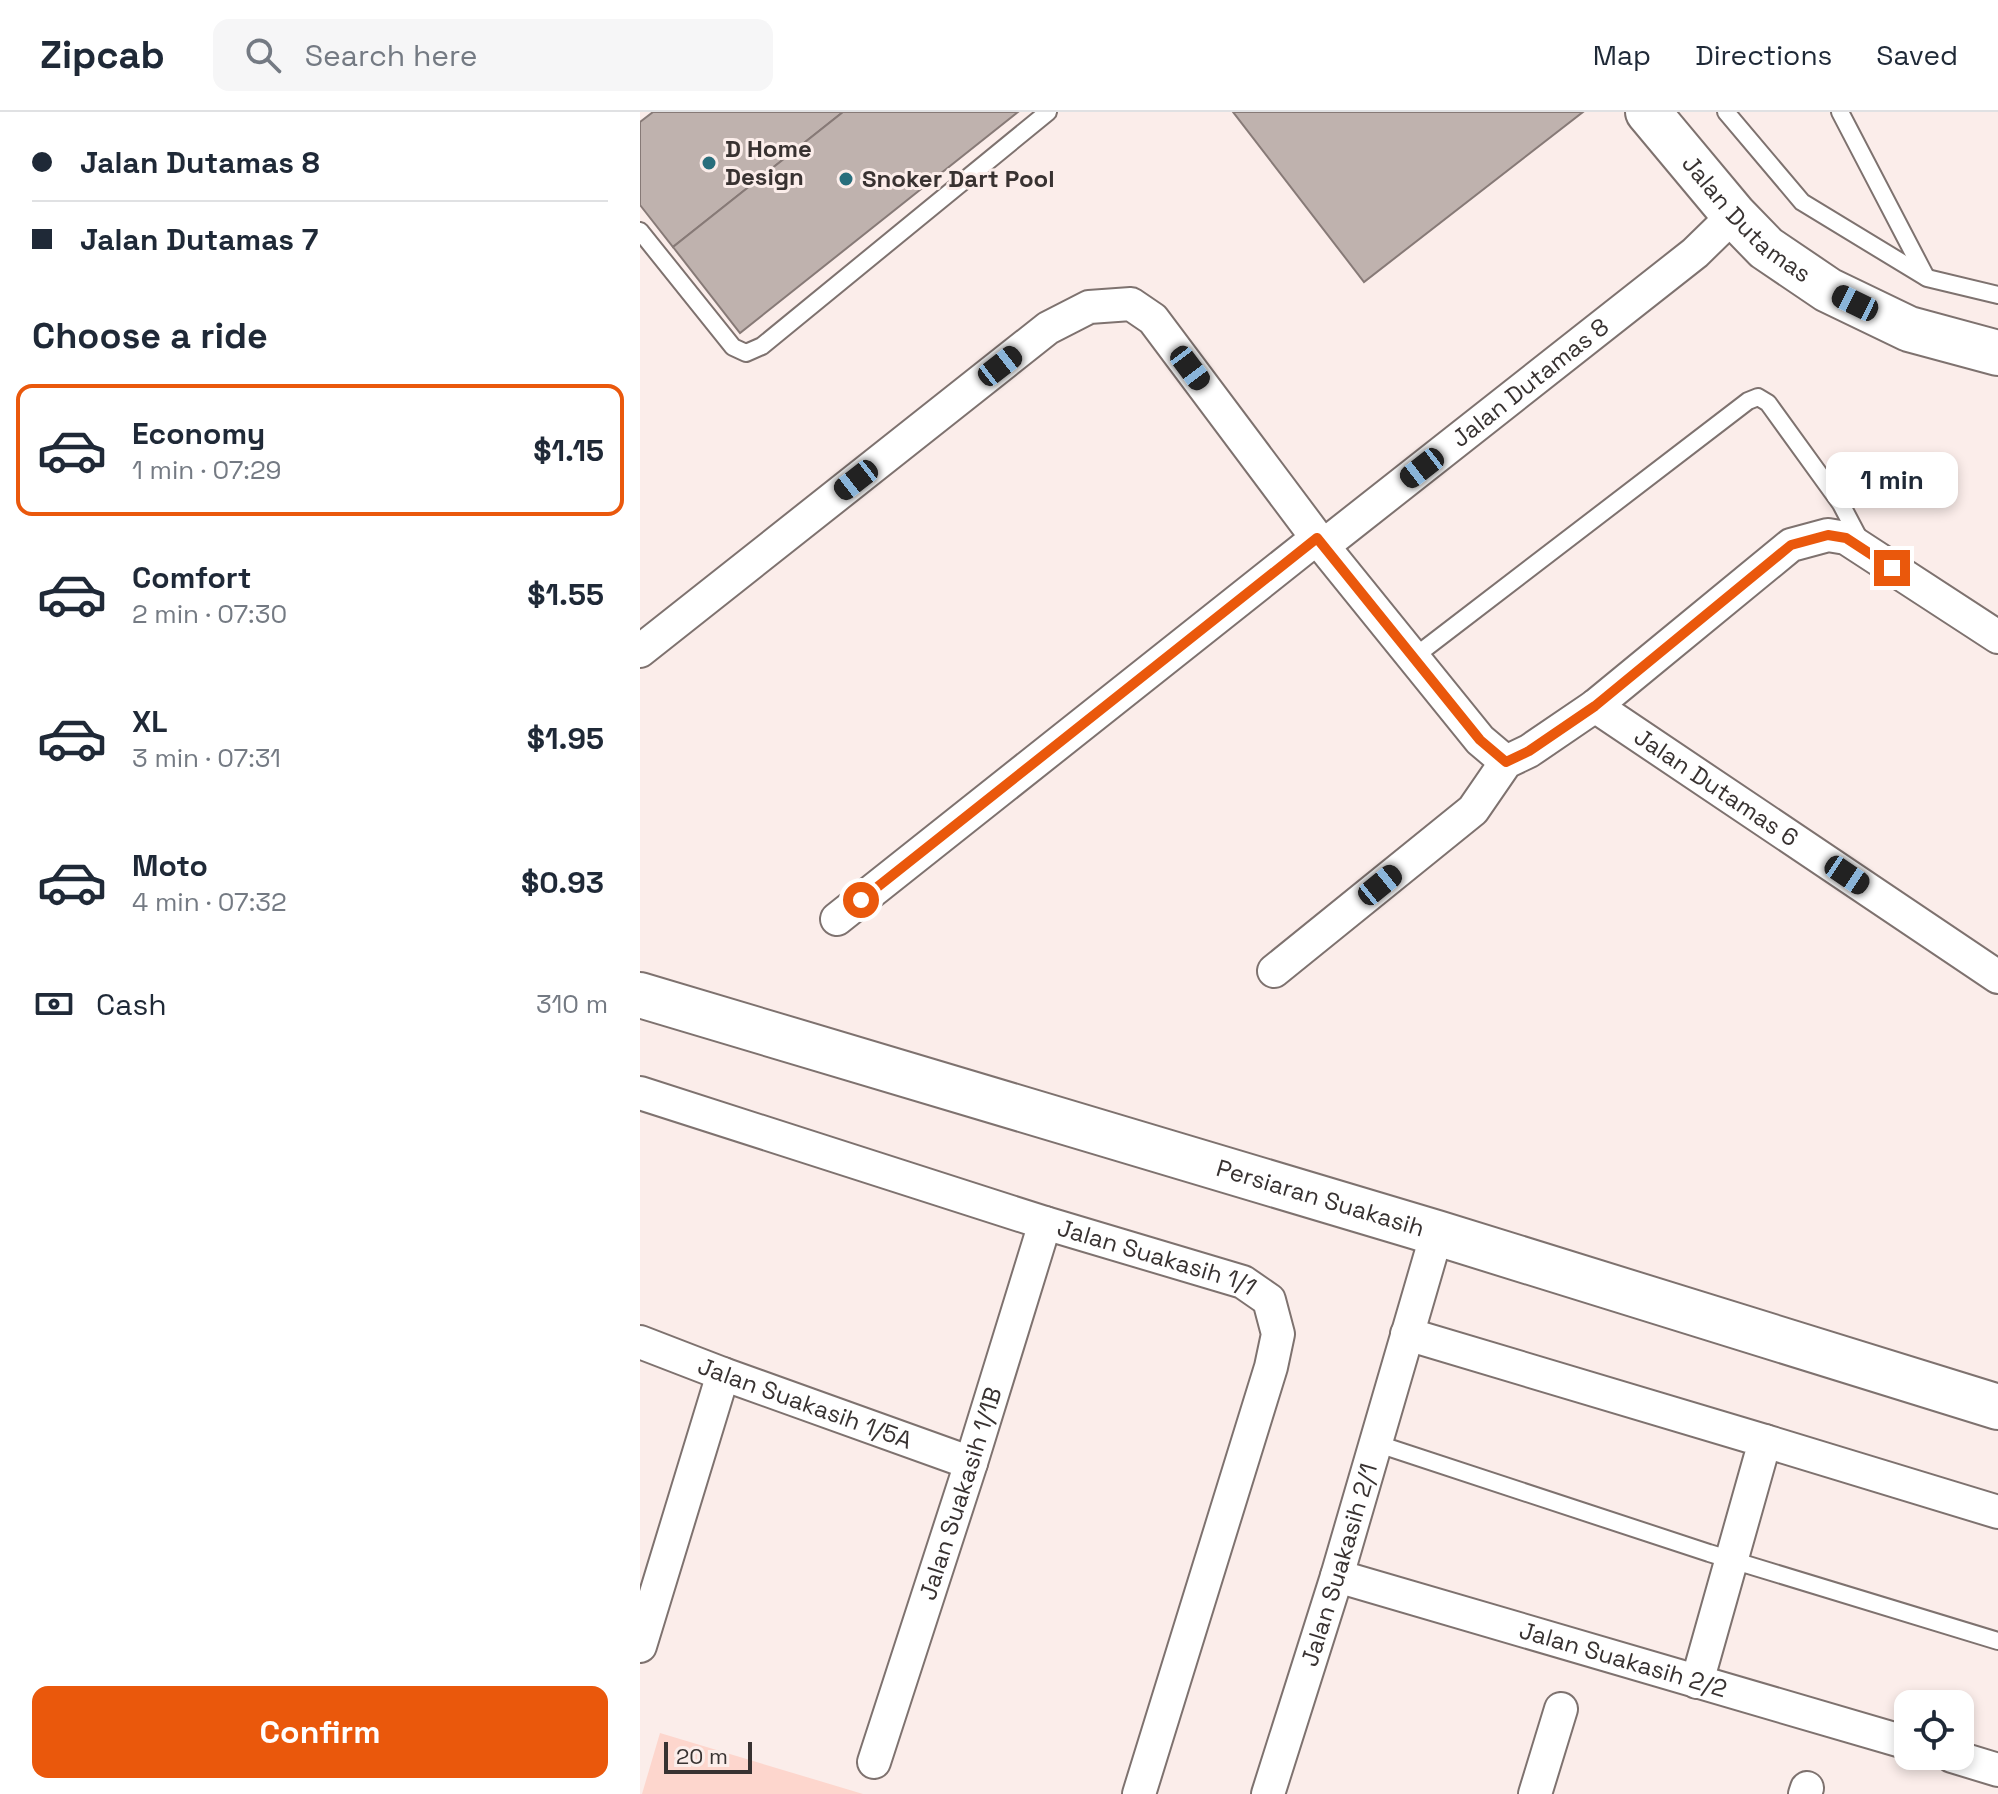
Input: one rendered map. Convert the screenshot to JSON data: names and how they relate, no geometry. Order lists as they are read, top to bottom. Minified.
{"streets":{"street":["Jalan Dutamas","Jalan Dutamas 8","Jalan Dutamas 6","Persiaran Suakasih","Jalan Suakasih 1/1","Jalan Suakasih 1/5A","Jalan Suakasih 1/1B","Jalan Suakasih 2/1","Jalan Suakasih 2/2"]},"crossings":[["Jalan Dutamas","Jalan Dutamas 8"],["Persiaran Suakasih","Jalan Suakasih 2/1"],["Jalan Suakasih 1/1","Jalan Suakasih 1/1B"],["Jalan Suakasih 1/5A","Jalan Suakasih 1/1B"],["Jalan Suakasih 2/1","Jalan Suakasih 2/2"]],"places":["D Home Design","Snoker Dart Pool"],"scale_bar":"20 m","page":{"header":"Zipcab","search":"Search here","nav":["Map","Directions","Saved"],"banner":["Jalan Dutamas 8","Jalan Dutamas 7"],"heading":"Choose a ride","list":[{"name":"Economy","note":"1 min · 07:29","value":"$1.15"},{"name":"Comfort","note":"2 min · 07:30","value":"$1.55"},{"name":"XL","note":"3 min · 07:31","value":"$1.95"},{"name":"Moto","note":"4 min · 07:32","value":"$0.93"}],"bubble":"1 min","pay":["Cash","310 m"],"buttons":"Confirm","scale":"20 m"}}
